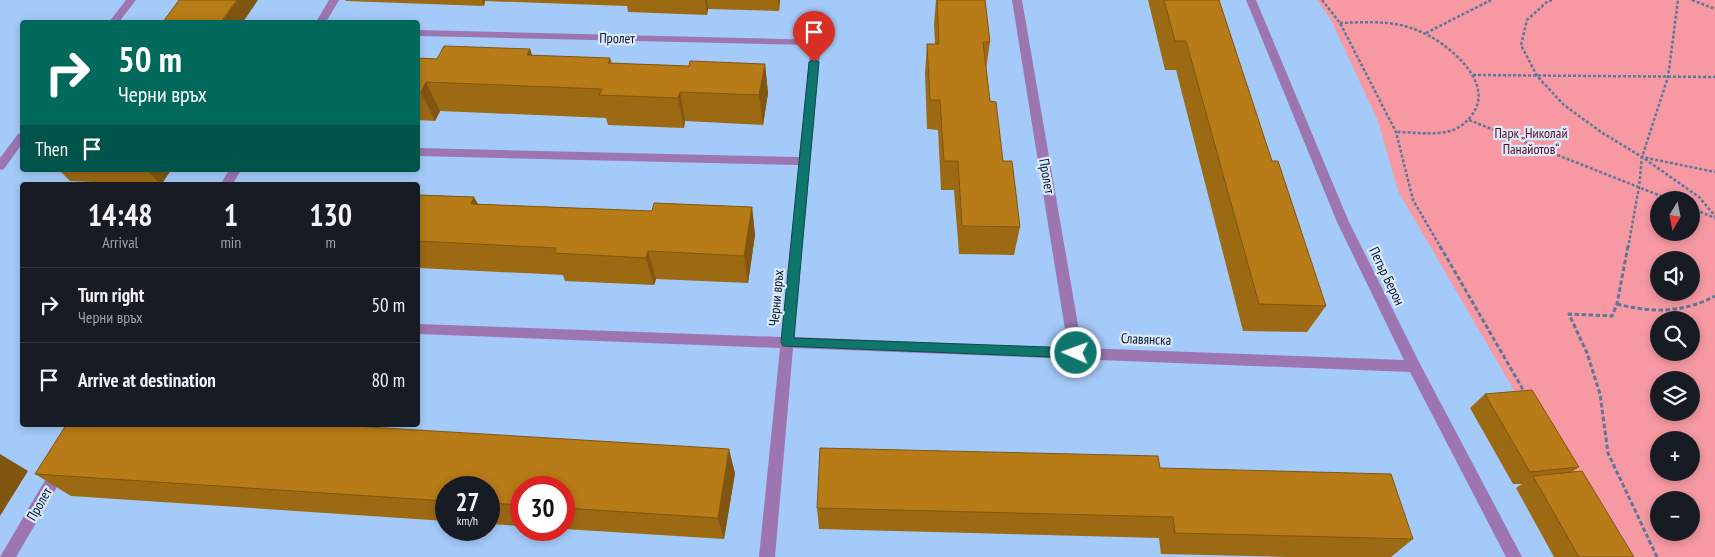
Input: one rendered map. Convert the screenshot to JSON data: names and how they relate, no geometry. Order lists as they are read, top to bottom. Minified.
{"streets":{"street":["Пролет","Петър Берон","Черни връх","Славянска"]},"crossings":[["Пролет","Черни връх"],["Пролет","Славянска"],["Петър Берон","Славянска"],["Черни връх","Славянска"]],"parks":["Парк „Николай Панайотов“"],"north":"bottom","page":{"turn":["50 m","Черни връх"],"then":"Then","eta":["14:48","Arrival","1","min","130","m"],"map_buttons":["+","−"],"list":[{"name":"Turn right","note":"Черни връх","value":"50 m"},{"name":"Arrive at destination","value":"80 m"}],"speed":"27 km/h","limit":"30"}}
